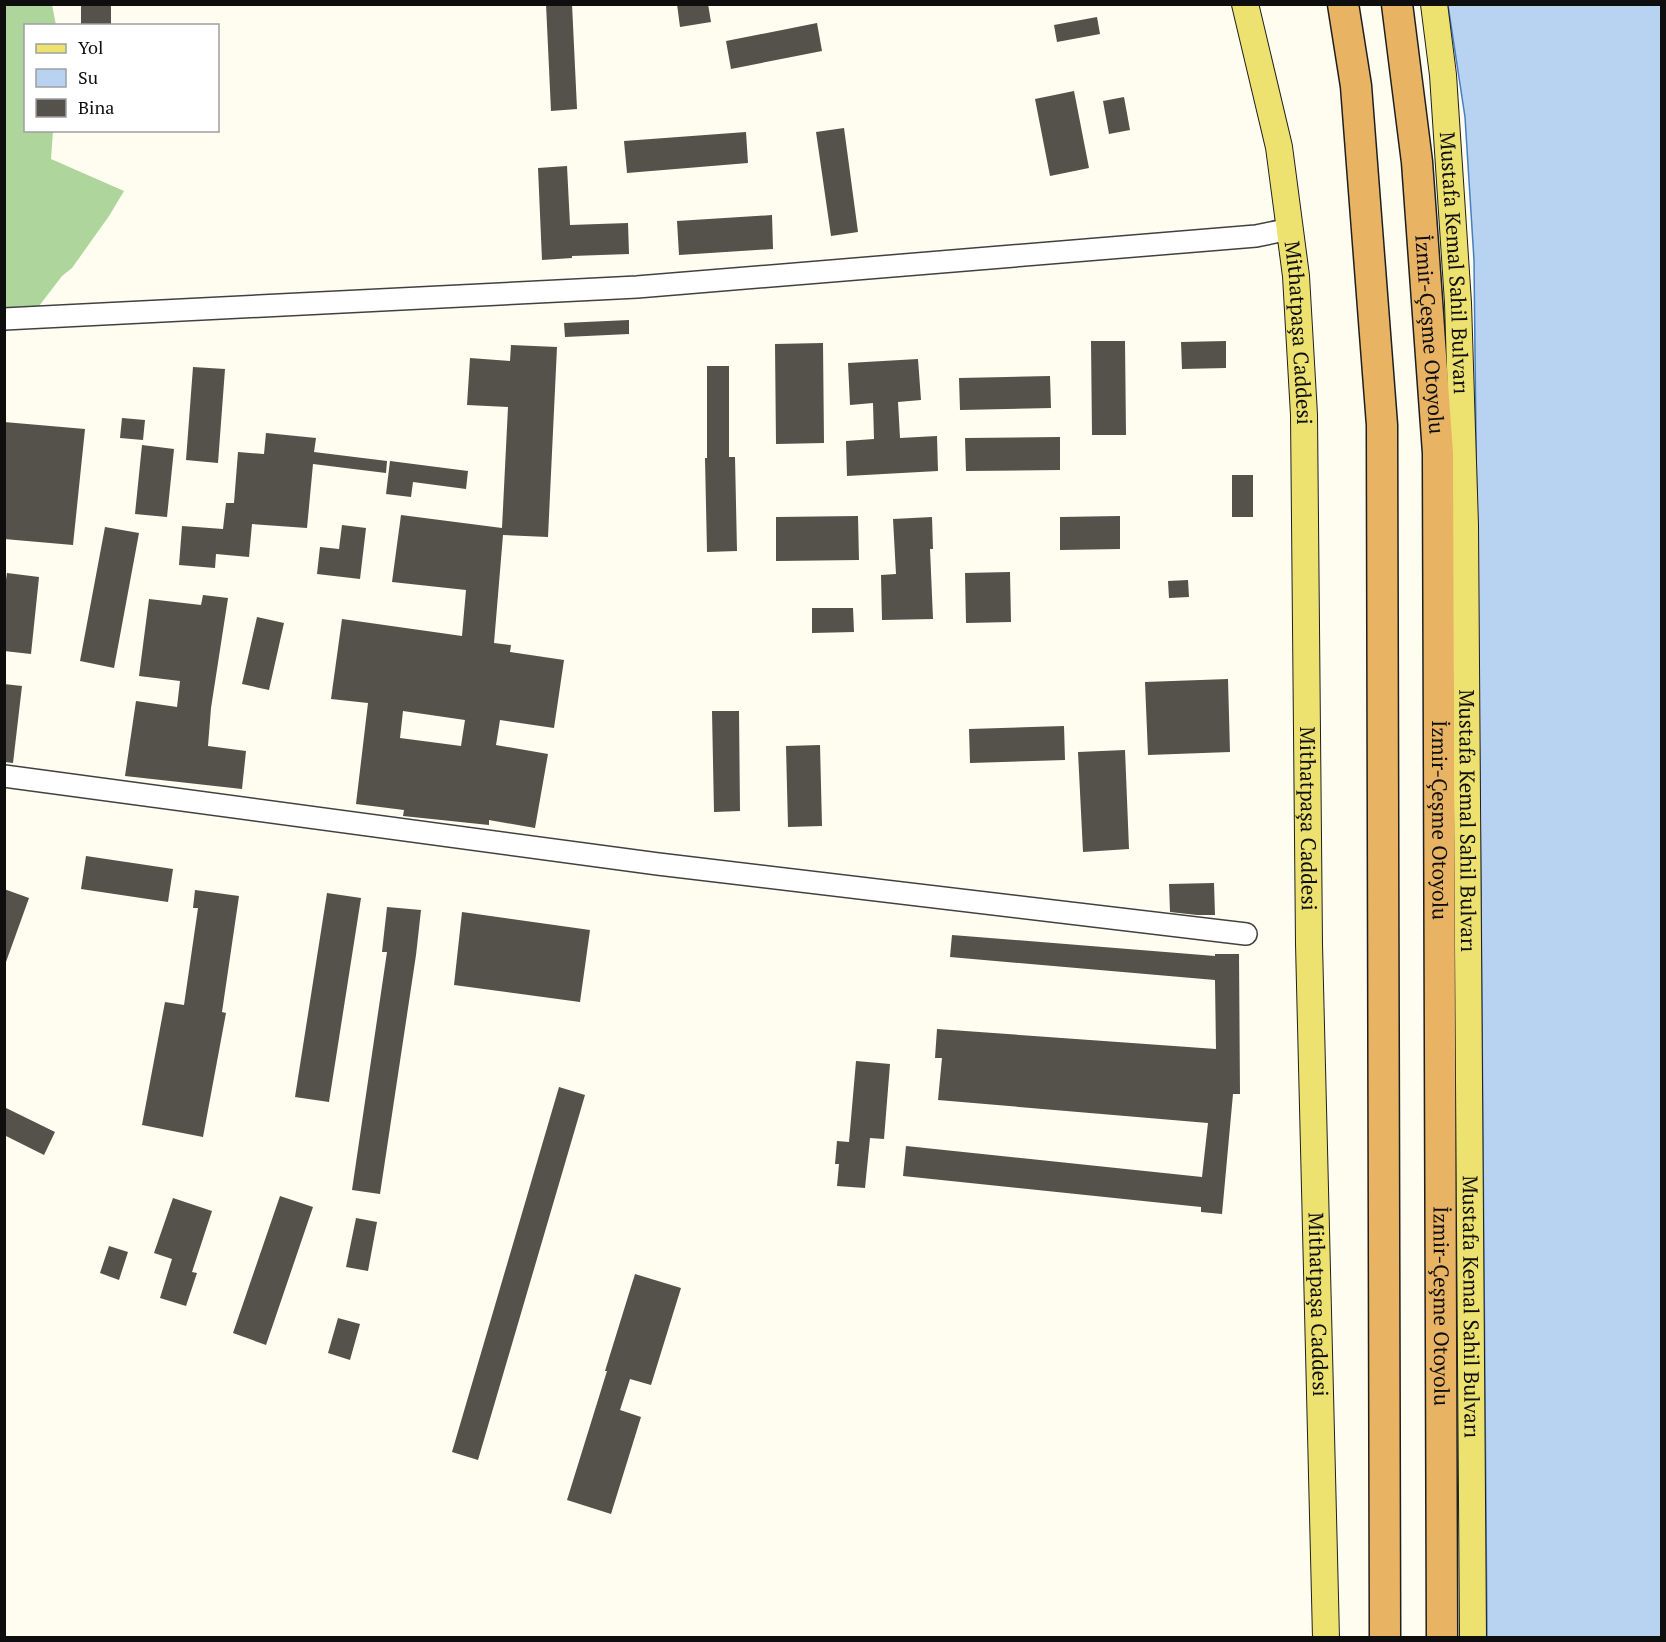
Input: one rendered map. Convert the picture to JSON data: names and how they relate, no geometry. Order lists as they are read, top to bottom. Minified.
{"streets":{"highway":["İzmir-Çeşme Otoyolu"],"main road":["Mustafa Kemal Sahil Bulvarı","Mithatpaşa Caddesi"]},"legend":["Yol","Su","Bina"]}
